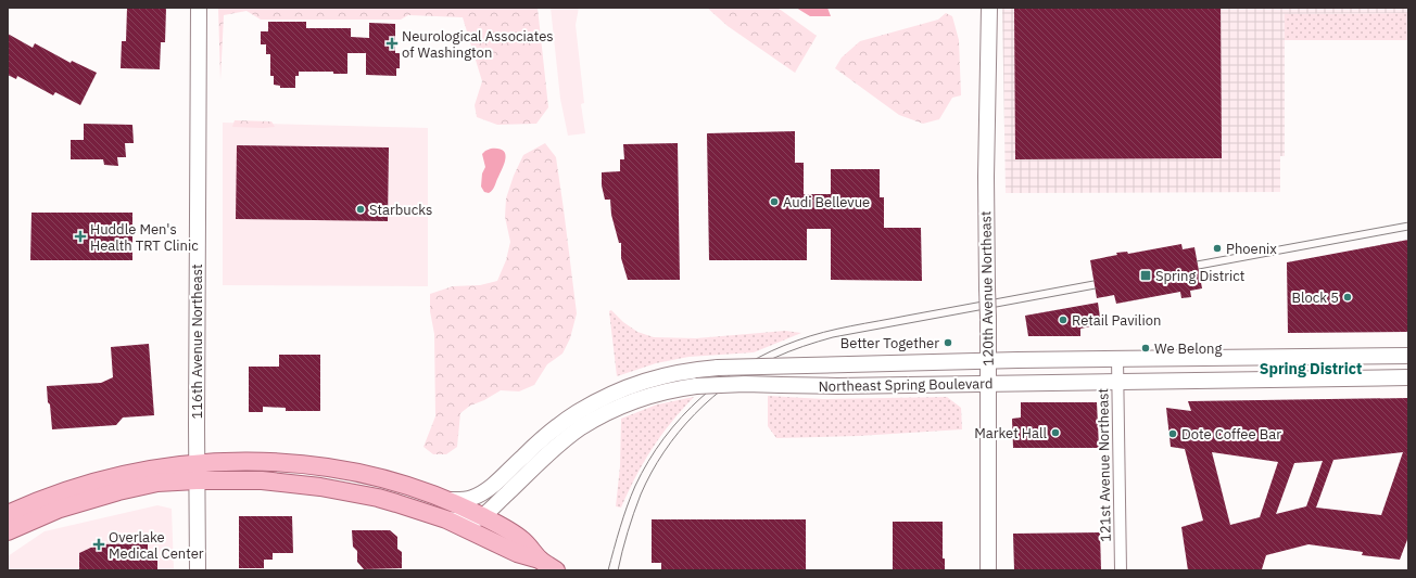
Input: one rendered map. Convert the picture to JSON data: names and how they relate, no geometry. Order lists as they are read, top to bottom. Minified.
{"streets":{"street":["120th Avenue Northeast","116th Avenue Northeast","Northeast Spring Boulevard","121st Avenue Northeast"]},"crossings":[["120th Avenue Northeast","Northeast Spring Boulevard"],["Northeast Spring Boulevard","121st Avenue Northeast"]],"districts":["Spring District"],"places":{"health":["Neurological Associates of Washington","Huddle Men's Health TRT Clinic","Overlake Medical Center"],"other":["Audi Bellevue","Starbucks","Phoenix","Block 5","Retail Pavilion","Better Together","We Belong","Market Hall","Dote Coffee Bar"],"transit":["Spring District"]}}
